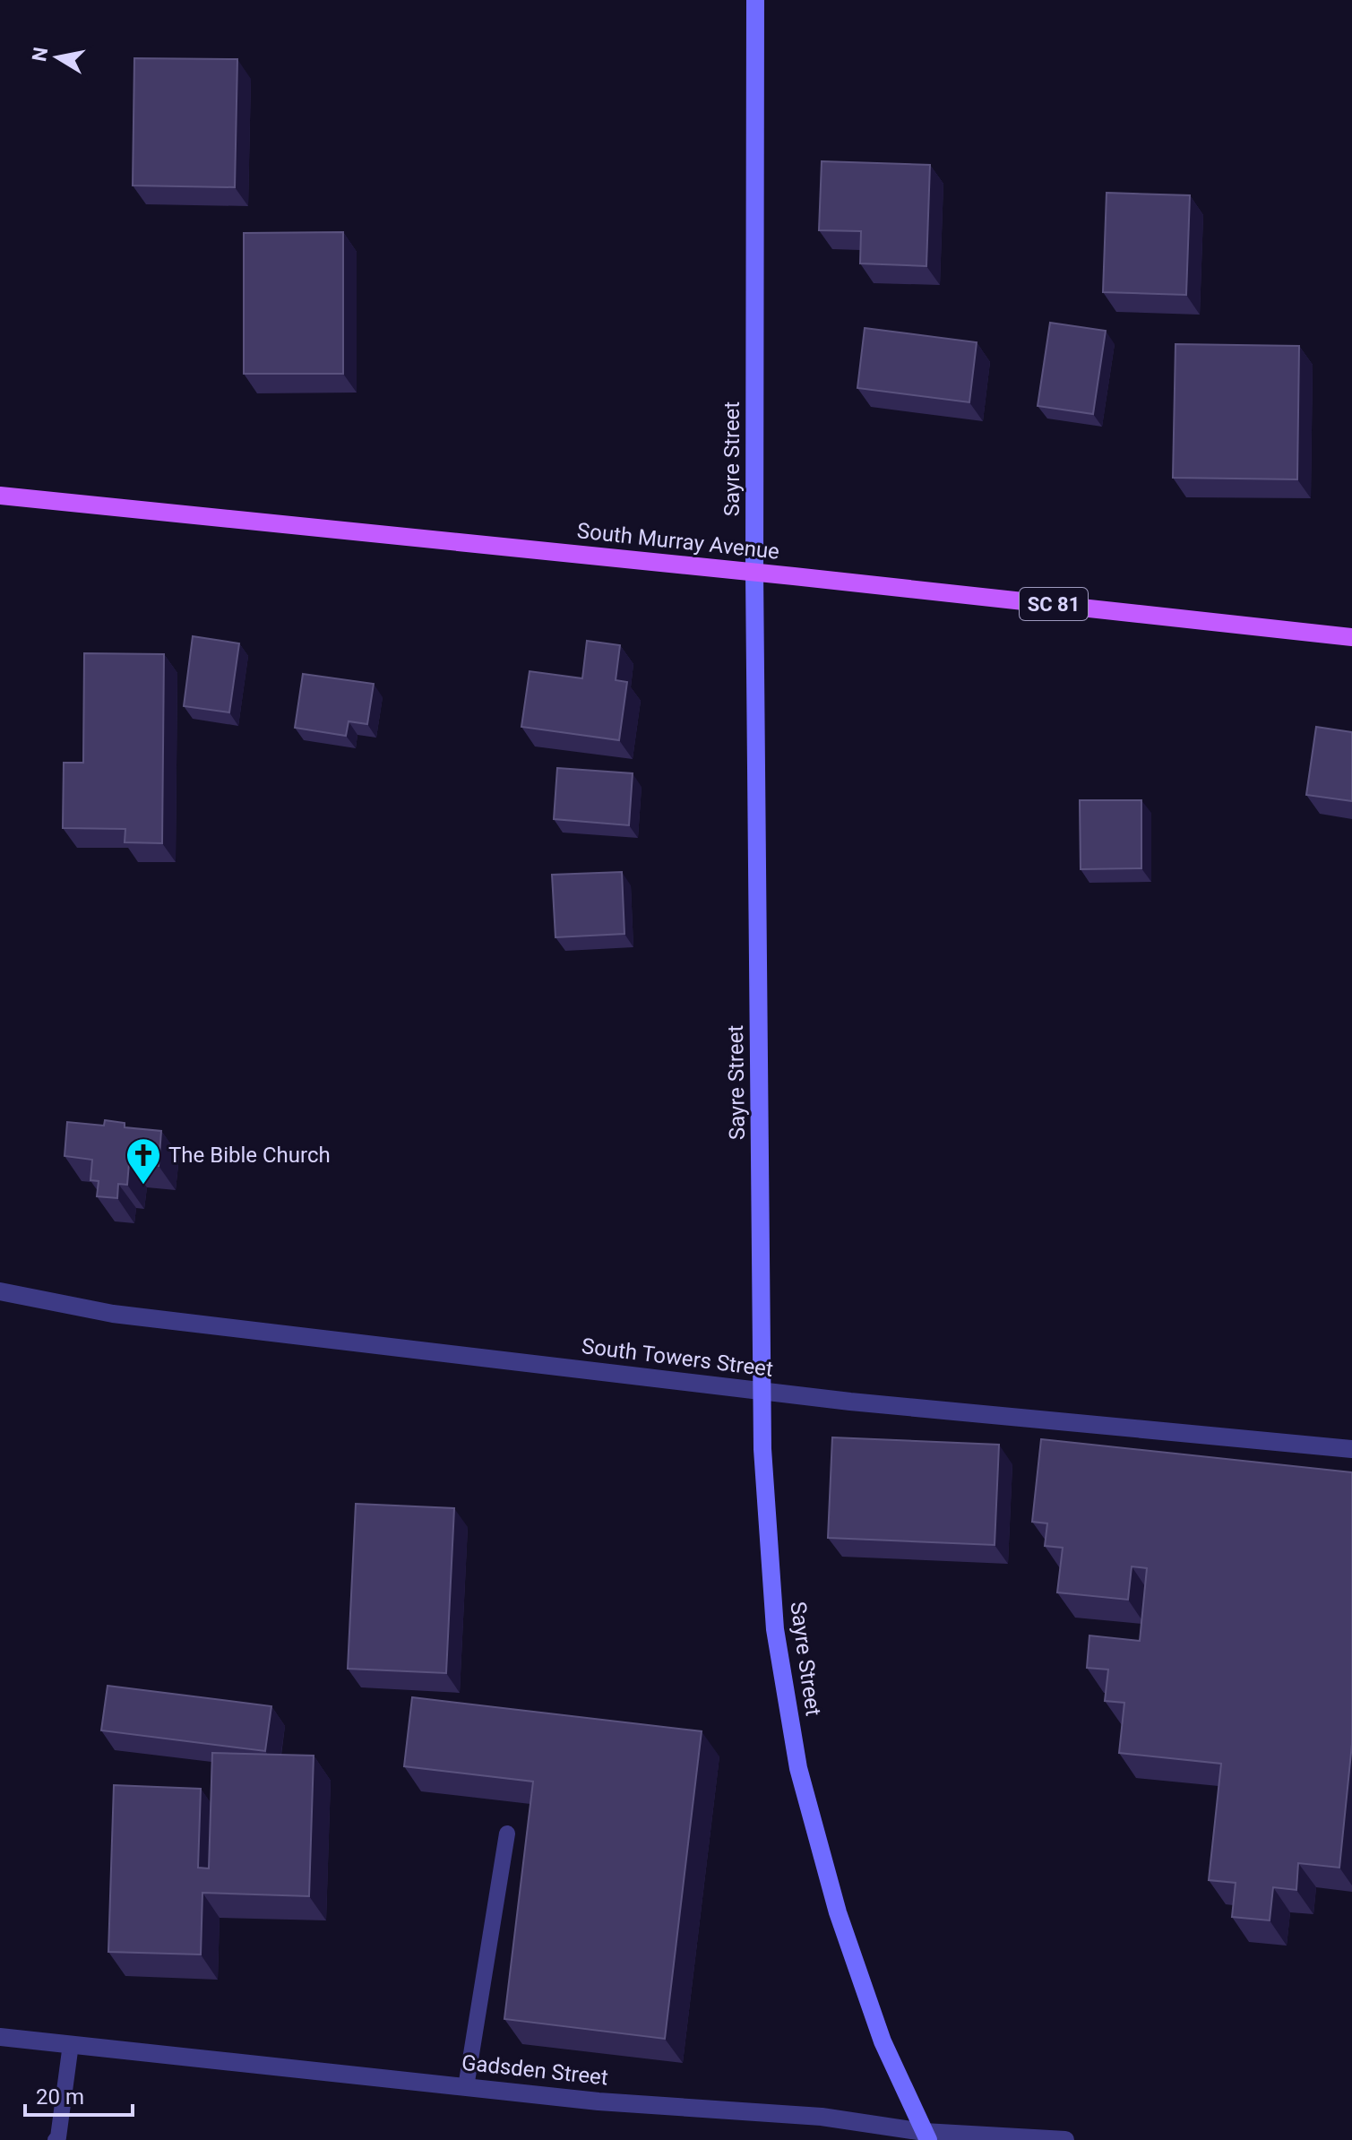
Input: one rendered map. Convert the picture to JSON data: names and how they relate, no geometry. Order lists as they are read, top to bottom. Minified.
{"streets":{"main road":["Sayre Street","South Murray Avenue","SC 81"],"street":["South Towers Street","Gadsden Street"]},"crossings":[["Sayre Street","South Murray Avenue"],["Sayre Street","South Towers Street"],["Sayre Street","Gadsden Street"]],"places":{"church":["The Bible Church"]},"scale_bar":"20 m","north":"left"}
